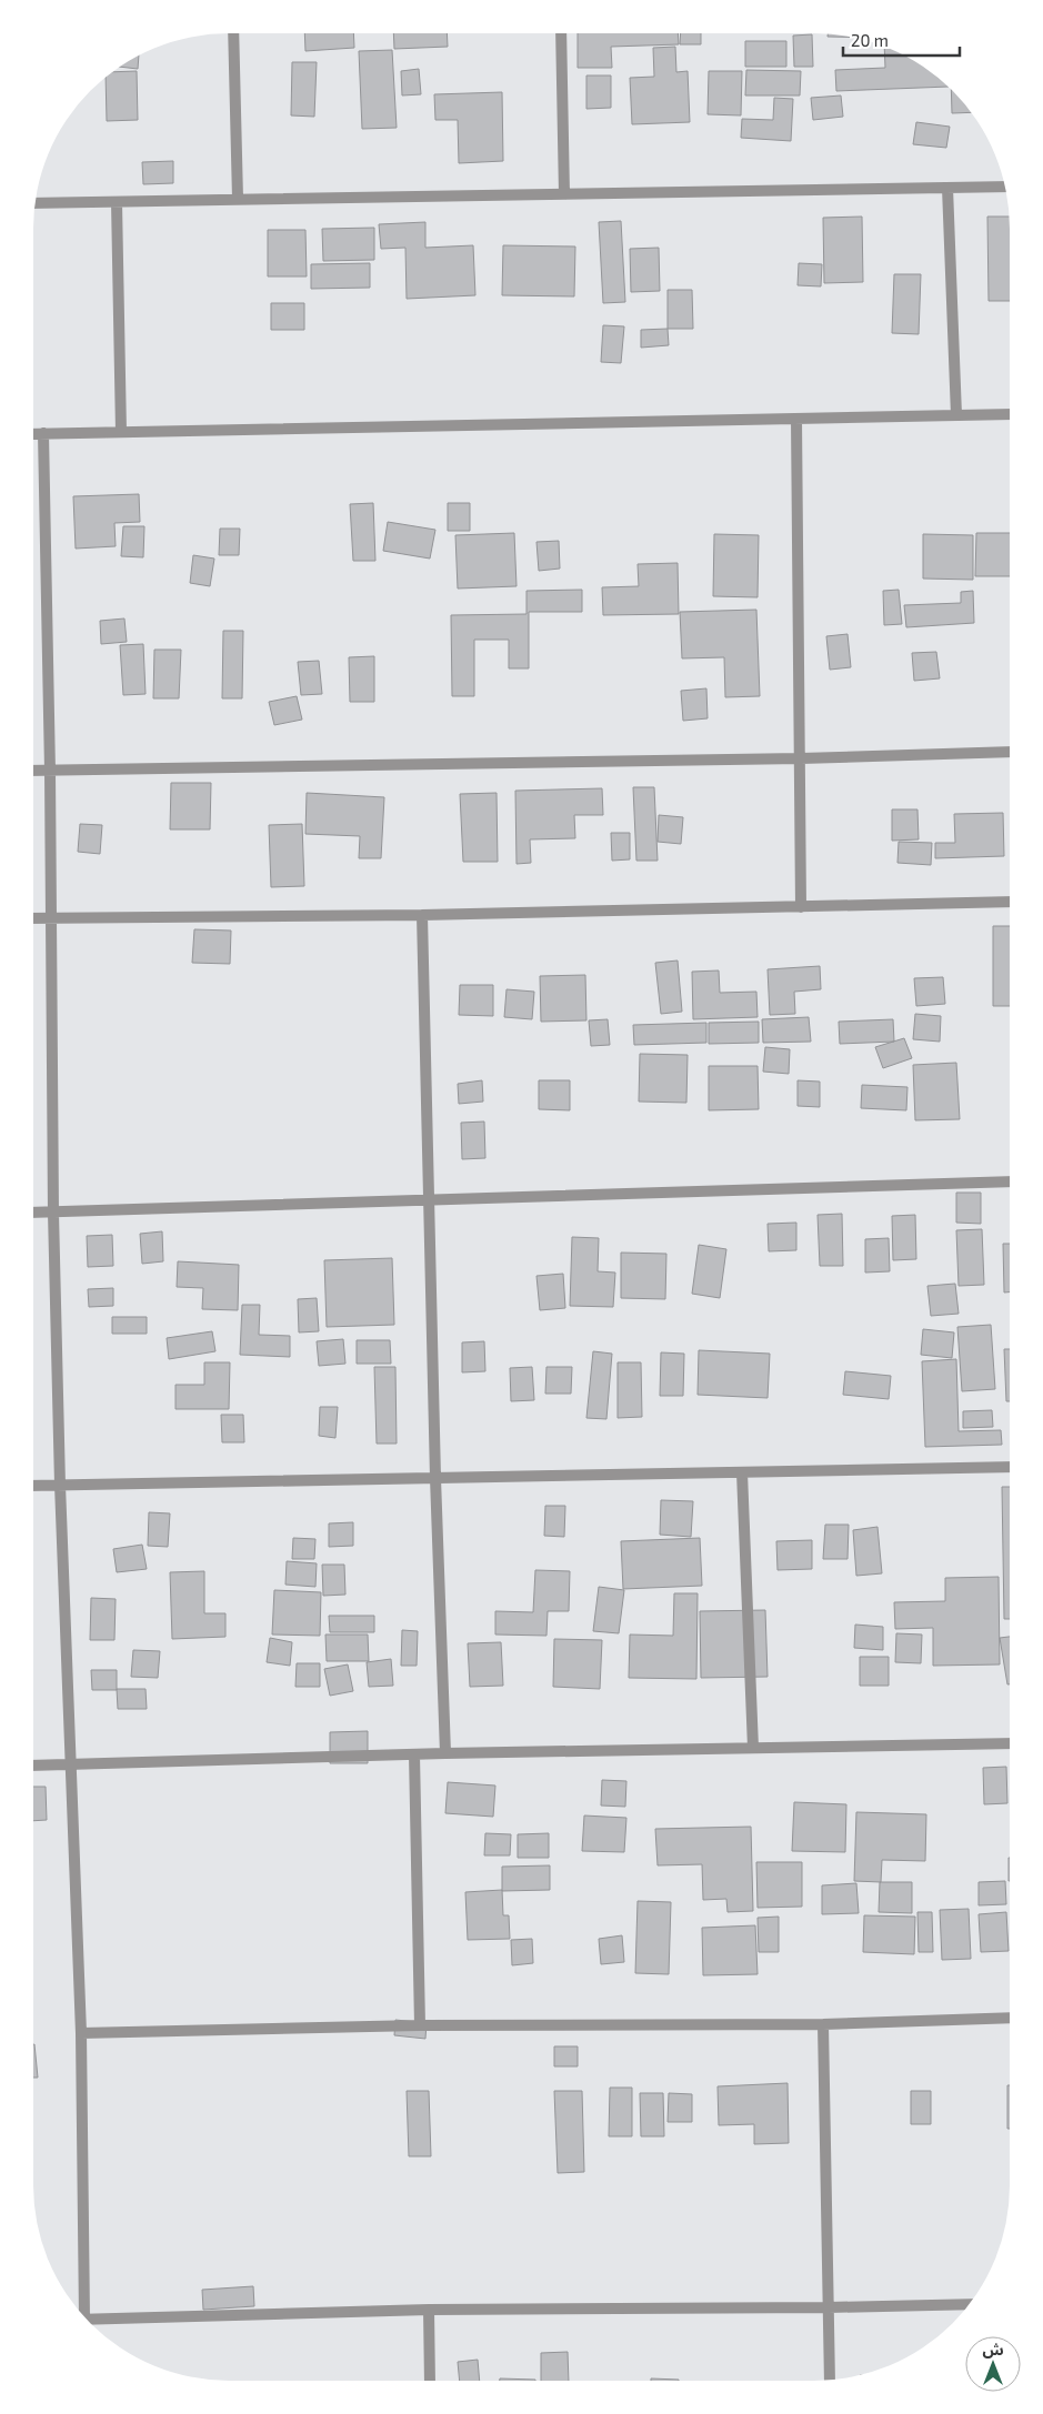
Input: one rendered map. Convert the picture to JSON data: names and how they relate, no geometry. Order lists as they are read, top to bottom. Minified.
{"scale_bar":"20 m","north":"top"}
